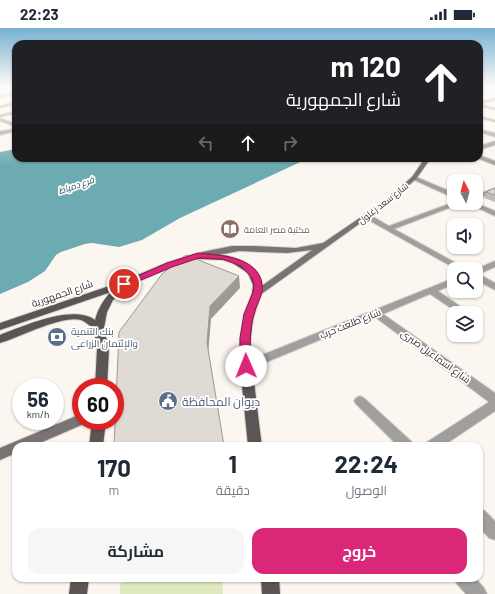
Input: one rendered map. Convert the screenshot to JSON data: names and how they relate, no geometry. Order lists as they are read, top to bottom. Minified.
{"streets":{"main road":["شارع سعد زغلول","شارع الجمهورية"],"street":["شارع طلعت حرب","شارع اسماعيل صبرى"]},"crossings":[["شارع سعد زغلول","شارع الجمهورية"],["شارع طلعت حرب","شارع اسماعيل صبرى"]],"water":["فرع دمياط"],"places":{"library":["مكتبة مصر العامة"],"bank":["بنك التنمية والإئتمان الزراعى"],"public building":["ديوان المحافظة"]},"north":"top","page":{"status":"22:23","turn":["120 m","شارع الجمهورية"],"speed":"56 km/h","limit":"60","eta":["22:24","الوصول","1","دقيقة","170","m"],"buttons":["خروج","مشاركة"]}}
